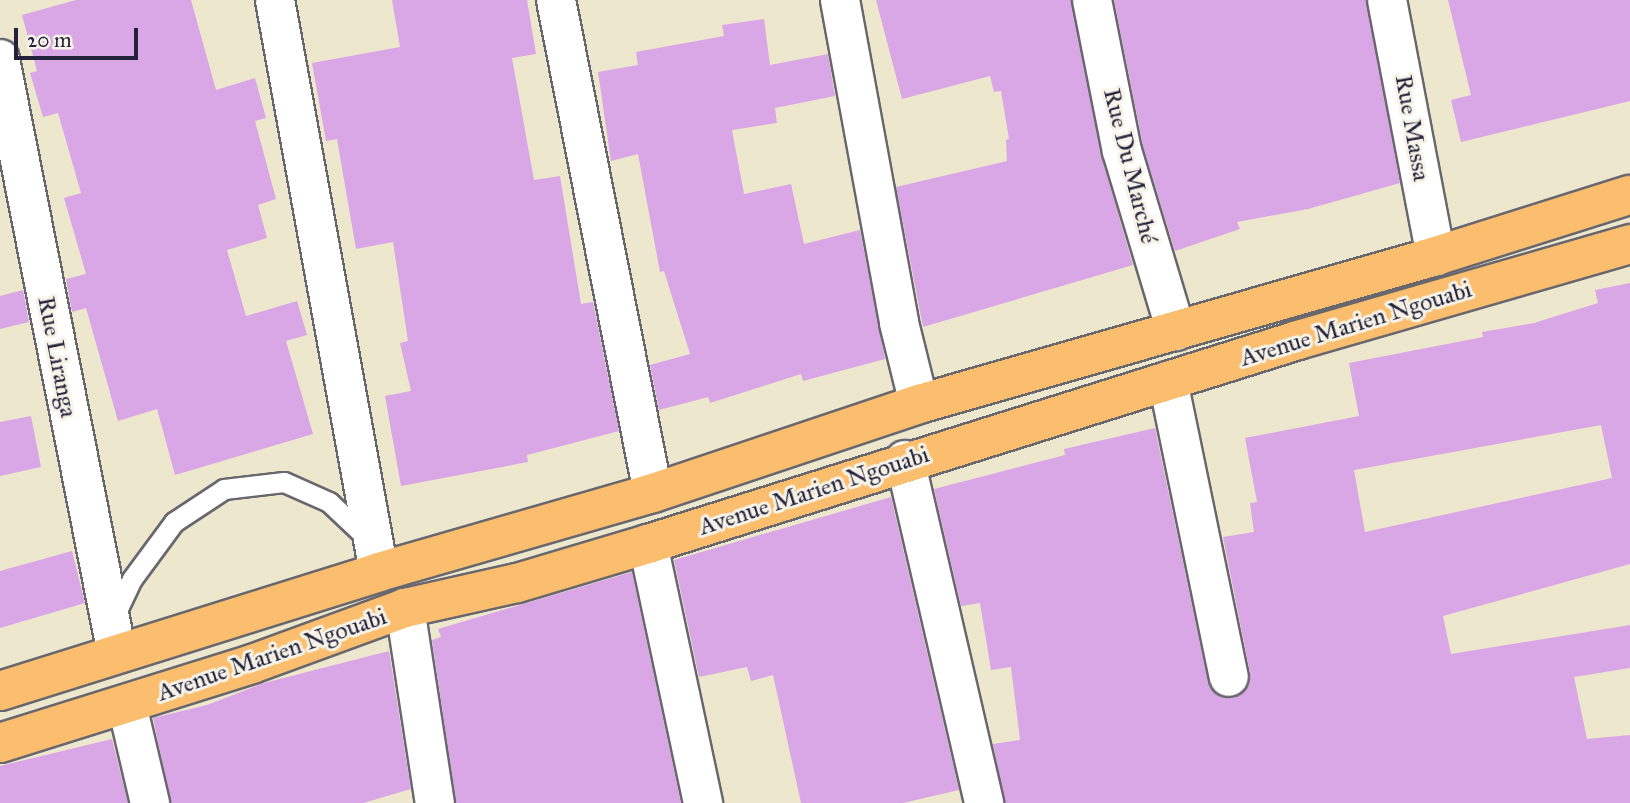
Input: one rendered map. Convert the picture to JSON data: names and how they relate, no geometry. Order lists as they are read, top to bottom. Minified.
{"streets":{"main road":["Avenue Marien Ngouabi"],"street":["Rue Massa","Rue Du Marché","Rue Liranga"]},"scale_bar":"20 m"}
